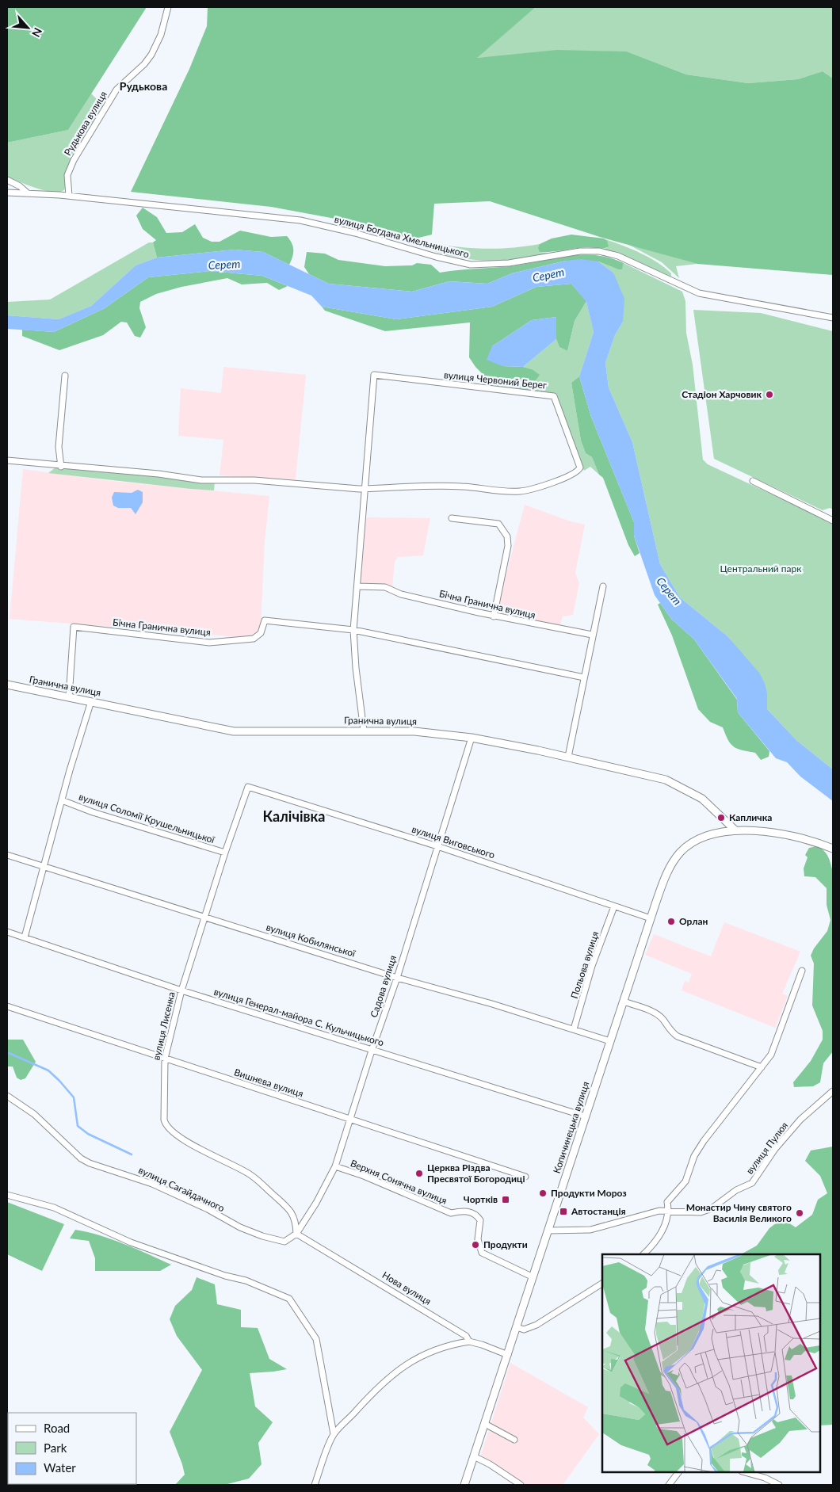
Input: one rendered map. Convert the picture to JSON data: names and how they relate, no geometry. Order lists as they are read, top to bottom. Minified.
{"streets":{"main road":["Гранична вулиця","Копичинецька вулиця"],"street":["Рудькова вулиця","вулиця Богдана Хмельницького","вулиця Червоний Берег","Бічна Гранична вулиця","вулиця Соломії Крушельницької","вулиця Виговського","вулиця Кобилянської","Польова вулиця","Садова вулиця","вулиця Генерал-майора С. Кульчицького","вулиця Лисенка","Вишнева вулиця","вулиця Пулюя","Верхня Сонячна вулиця","вулиця Сагайдачного","Нова вулиця"]},"crossings":[["Рудькова вулиця","вулиця Богдана Хмельницького"],["Бічна Гранична вулиця","Гранична вулиця"],["Гранична вулиця","Садова вулиця"],["Гранична вулиця","Копичинецька вулиця"],["вулиця Соломії Крушельницької","вулиця Лисенка"],["вулиця Виговського","Польова вулиця"],["вулиця Виговського","Садова вулиця"],["вулиця Виговського","вулиця Лисенка"],["вулиця Виговського","Копичинецька вулиця"],["вулиця Кобилянської","Польова вулиця"],["вулиця Кобилянської","Садова вулиця"],["вулиця Кобилянської","вулиця Лисенка"],["вулиця Кобилянської","Копичинецька вулиця"],["Садова вулиця","вулиця Генерал-майора С. Кульчицького"],["Садова вулиця","вулиця Лисенка"],["Садова вулиця","Вишнева вулиця"],["Садова вулиця","Верхня Сонячна вулиця"],["Садова вулиця","вулиця Сагайдачного"],["Садова вулиця","Нова вулиця"],["вулиця Генерал-майора С. Кульчицького","вулиця Лисенка"],["вулиця Генерал-майора С. Кульчицького","Копичинецька вулиця"],["вулиця Лисенка","Вишнева вулиця"],["вулиця Лисенка","вулиця Сагайдачного"],["вулиця Лисенка","Нова вулиця"],["Копичинецька вулиця","вулиця Пулюя"],["Копичинецька вулиця","Верхня Сонячна вулиця"],["Копичинецька вулиця","Нова вулиця"],["вулиця Сагайдачного","Нова вулиця"]],"districts":["Рудькова","Калічівка"],"water":["Серет"],"parks":["Центральний парк"],"places":{"other":["Стадіон Харчовик","Капличка","Орлан","Церква Різдва Пресвятої Богородиці","Продукти Мороз","Монастир Чину святого Василія Великого","Продукти"],"transit":["Чортків","Автостанція"]},"legend":["Road","Park","Water"],"north":"bottom right"}
